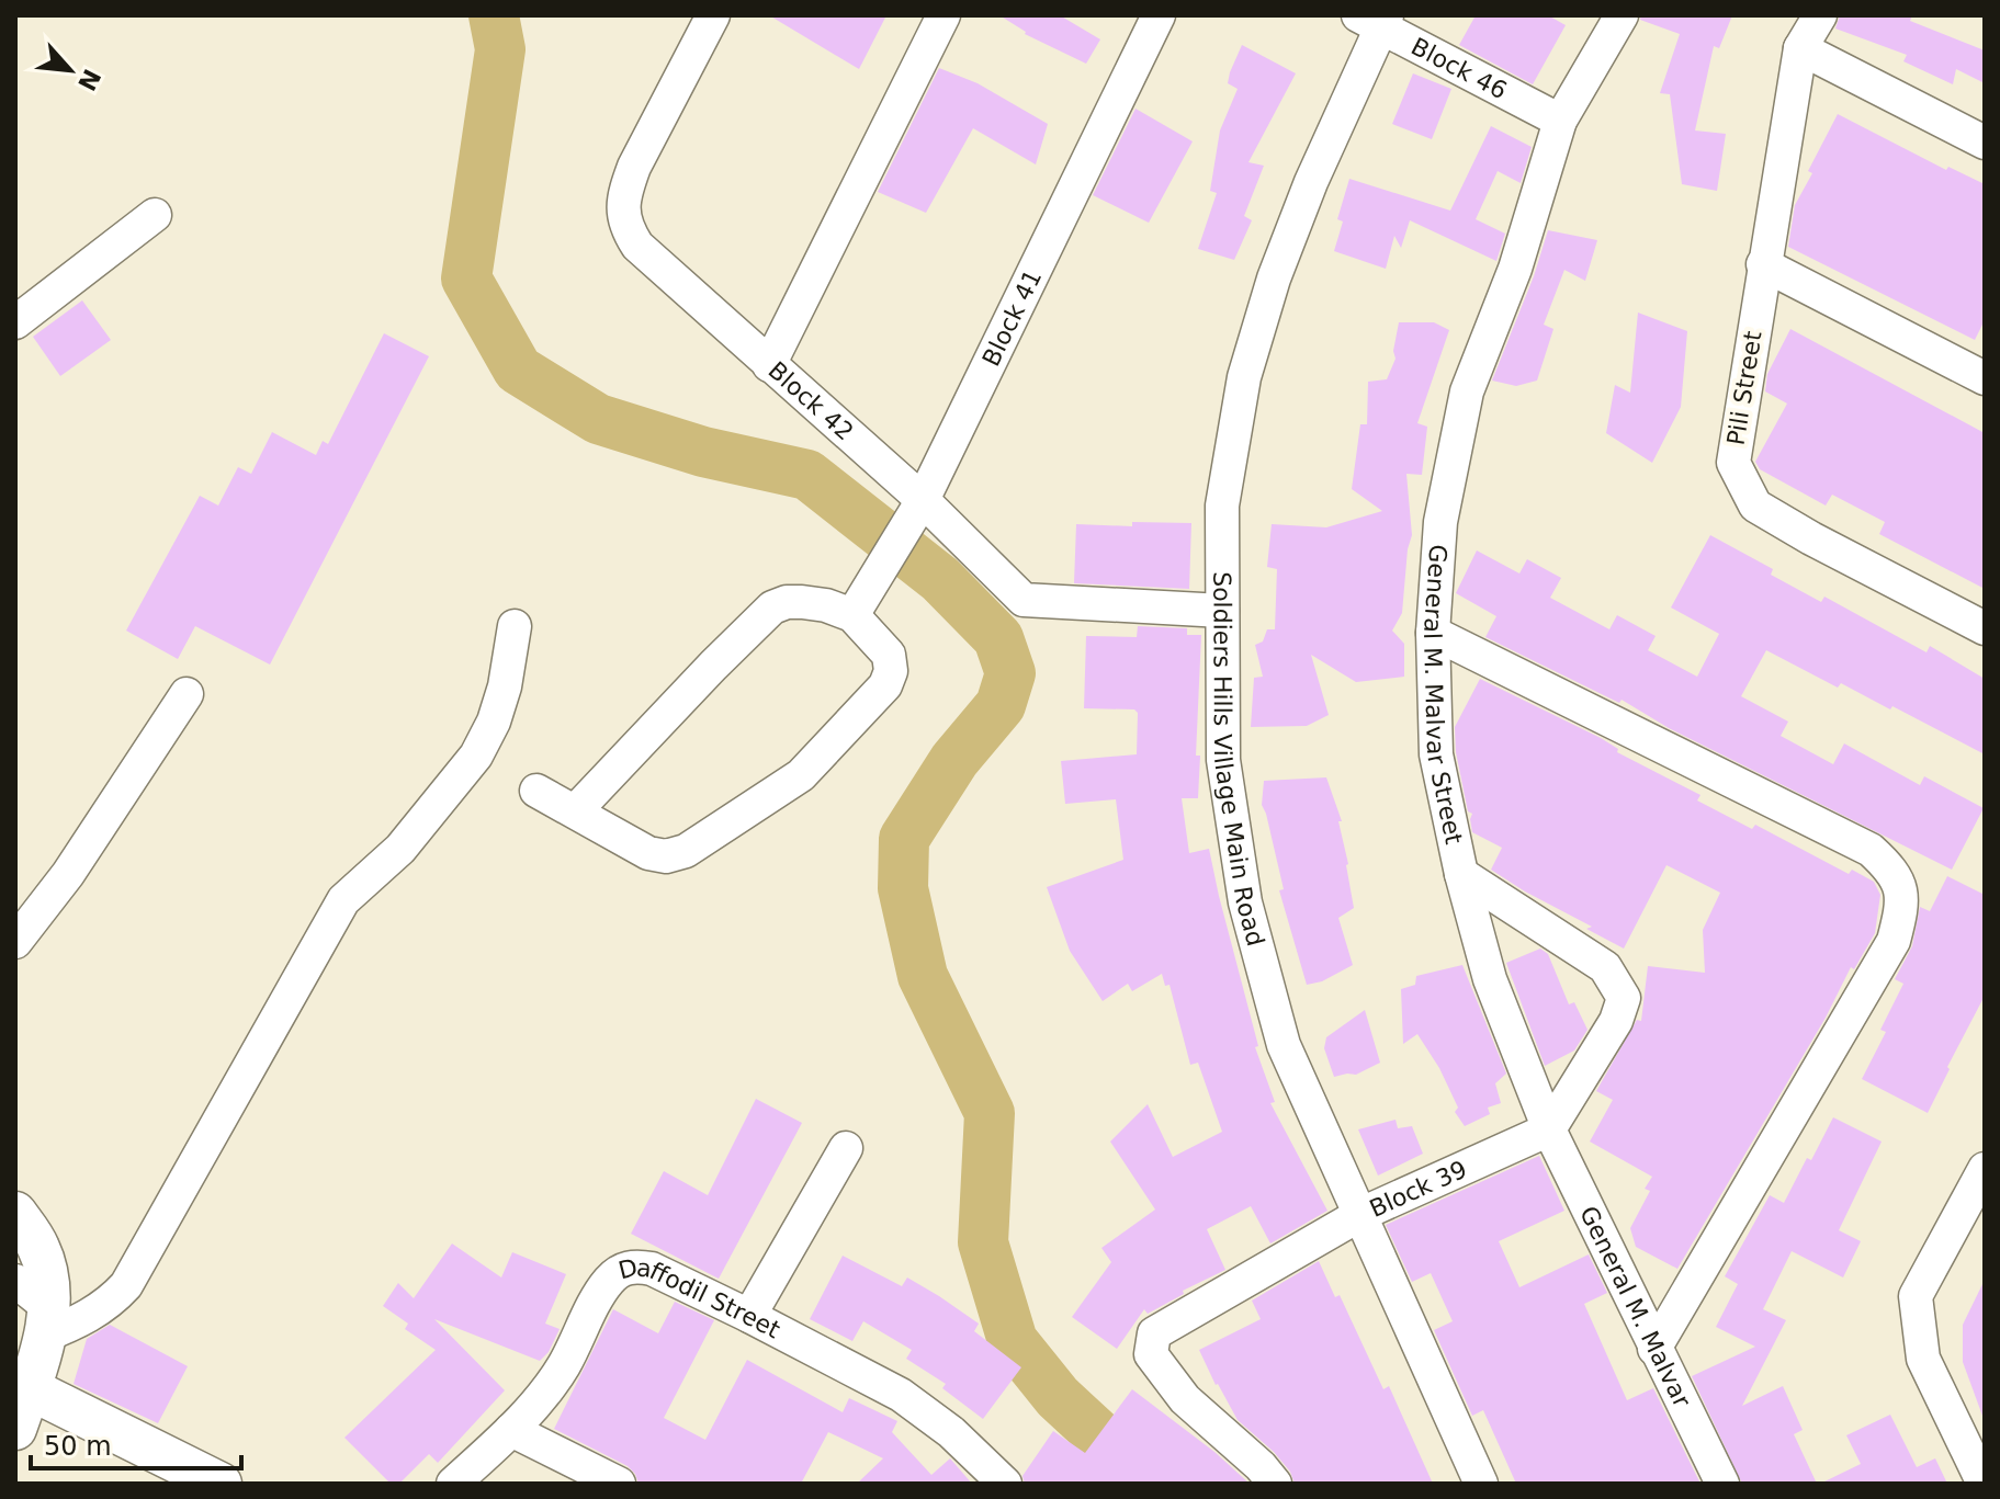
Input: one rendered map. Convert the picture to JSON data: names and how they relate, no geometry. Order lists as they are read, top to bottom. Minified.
{"streets":{"street":["Block 46","Block 41","Pili Street","Block 42","General M. Malvar Street","Soldiers Hills Village Main Road","Block 39","General M. Malvar","Daffodil Street"]},"crossings":[["Block 46","General M. Malvar Street"],["Block 46","Soldiers Hills Village Main Road"],["Block 41","Block 42"],["Block 42","Soldiers Hills Village Main Road"],["General M. Malvar Street","Block 39"],["General M. Malvar Street","General M. Malvar"],["Soldiers Hills Village Main Road","Block 39"],["Block 39","General M. Malvar"]],"scale_bar":"50 m","north":"bottom right"}
